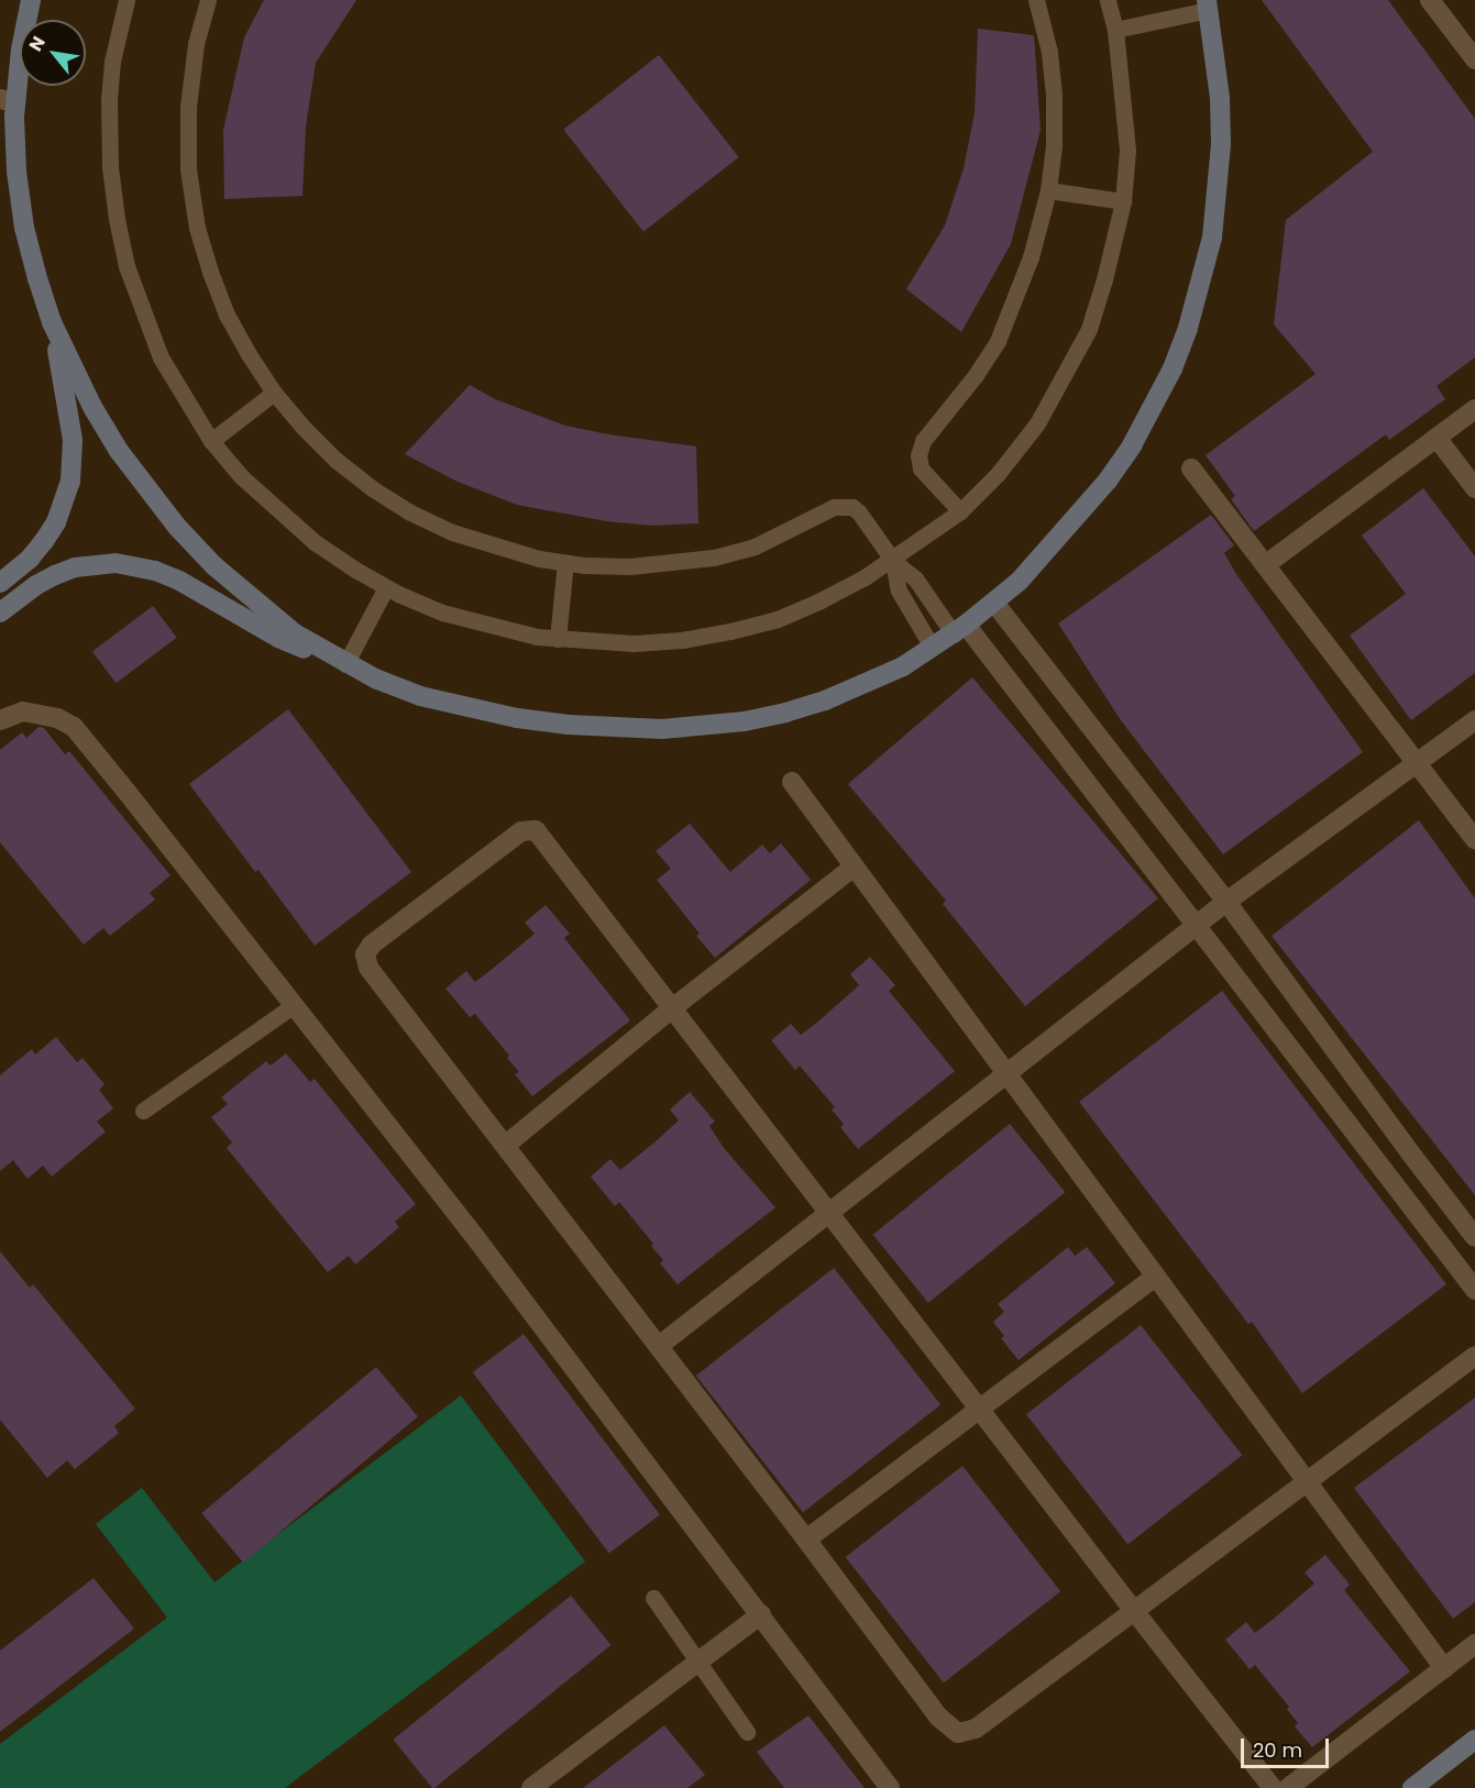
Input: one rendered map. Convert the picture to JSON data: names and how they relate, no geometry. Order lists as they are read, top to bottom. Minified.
{"scale_bar":"20 m","north":"top left"}
